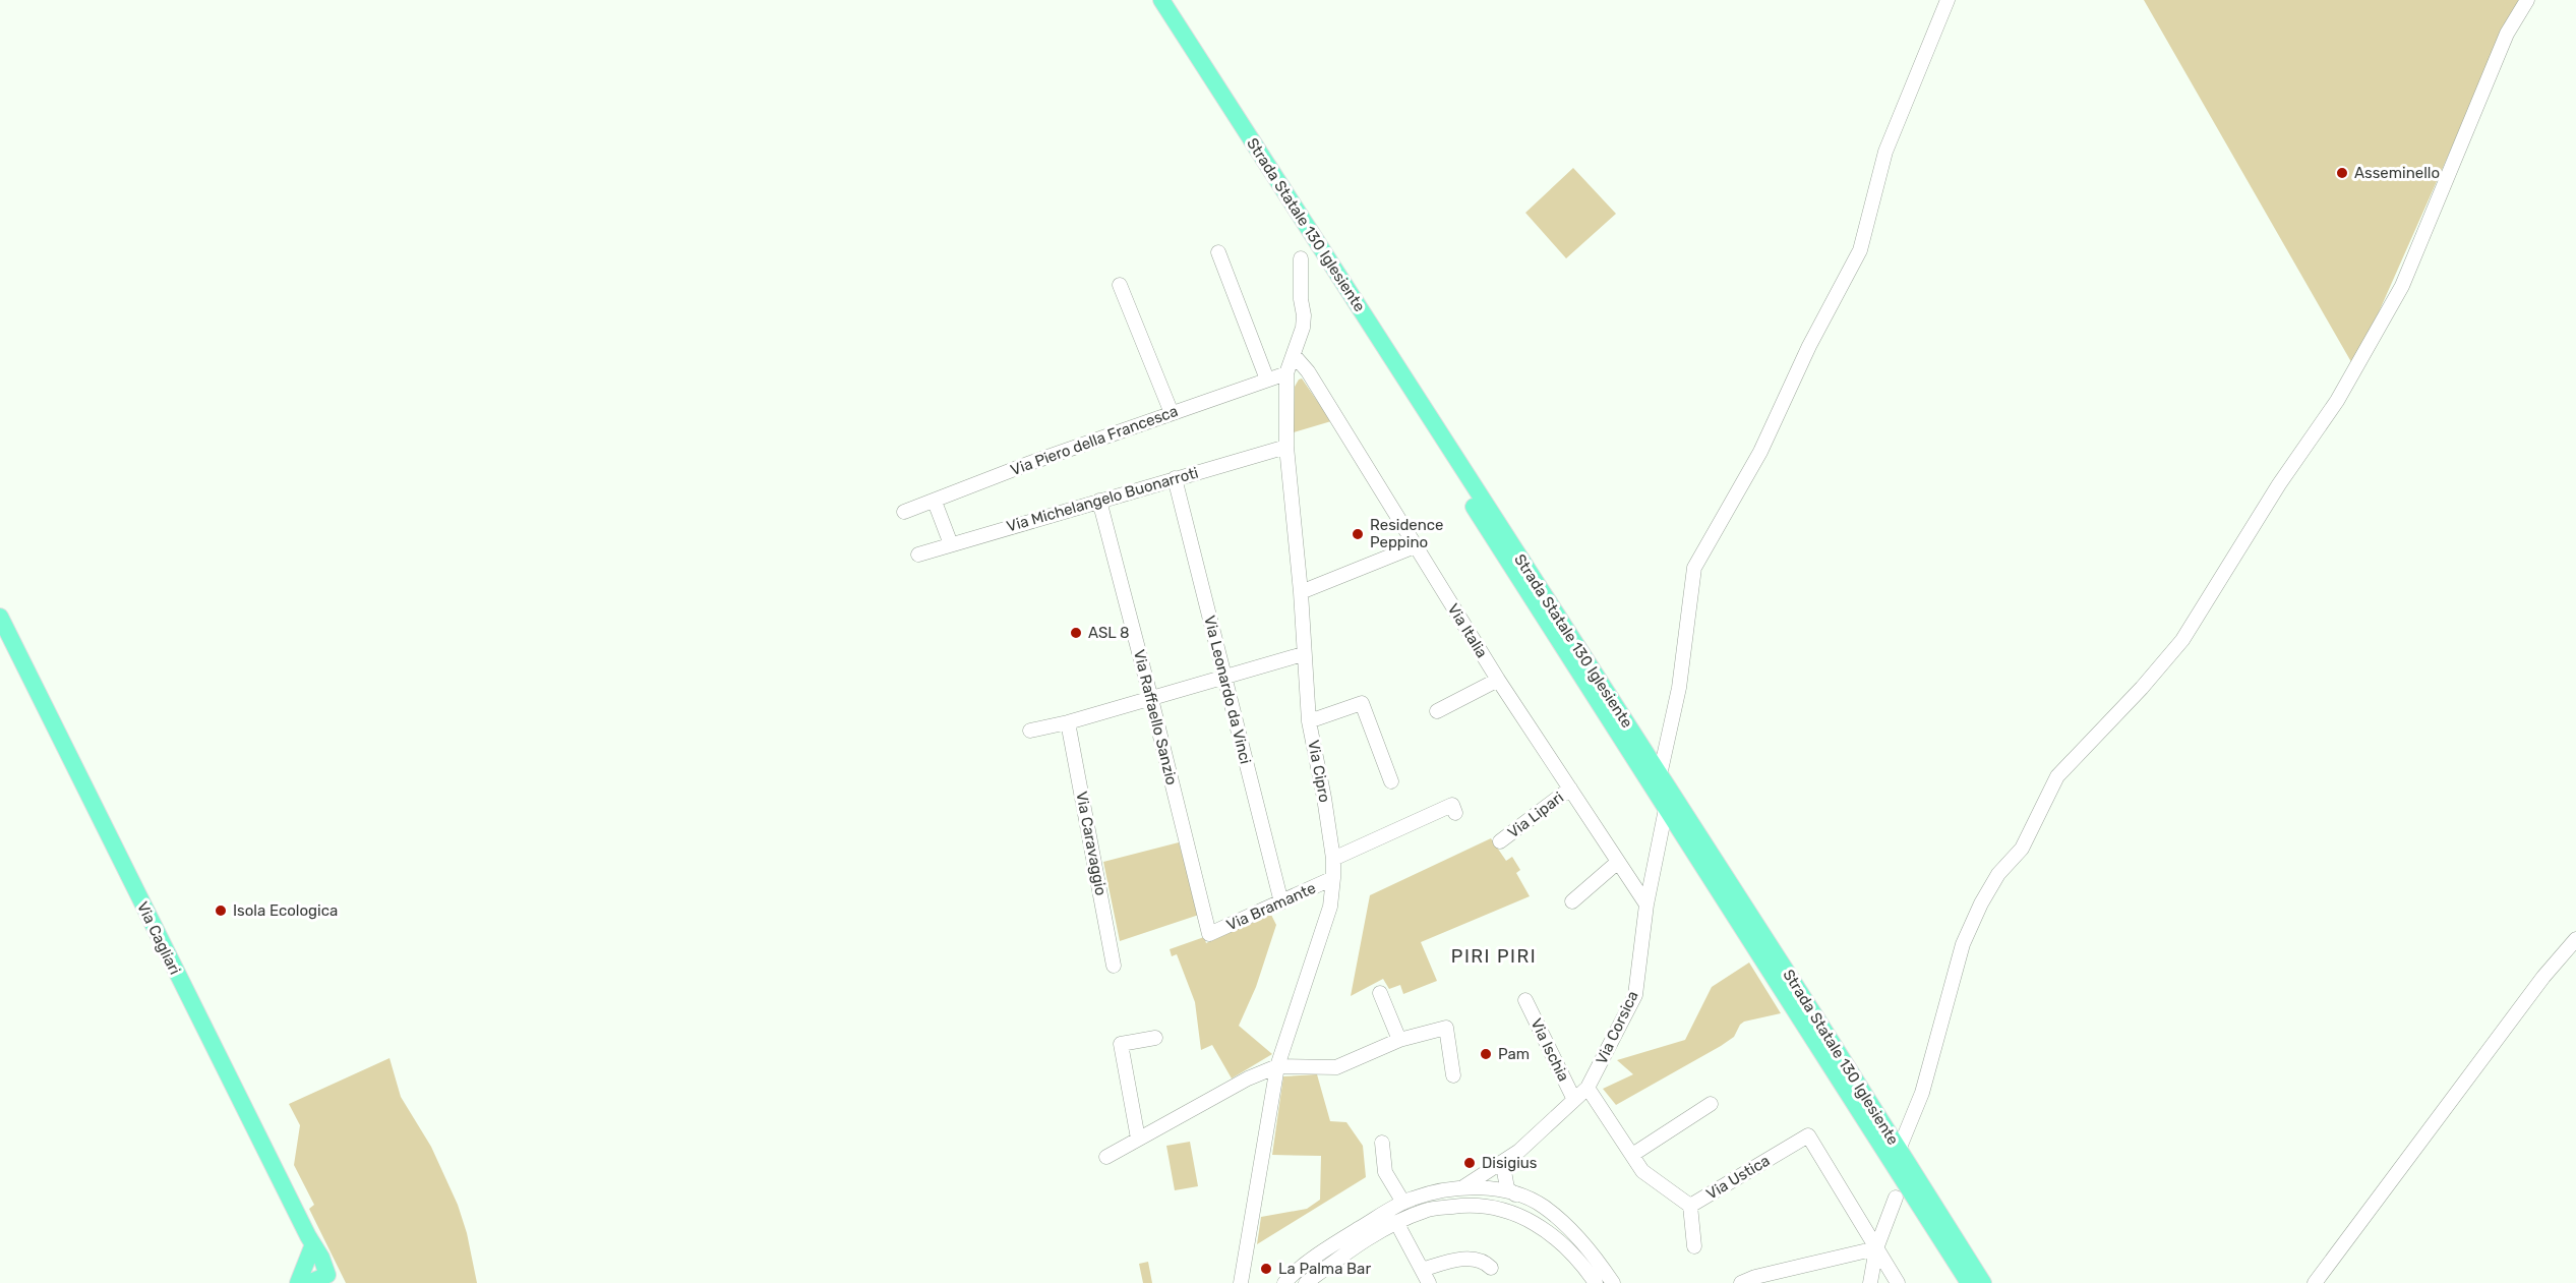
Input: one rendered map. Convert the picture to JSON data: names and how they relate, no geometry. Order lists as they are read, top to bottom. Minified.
{"streets":{"main road":["Strada Statale 130 Iglesiente","Via Cagliari"],"street":["Via Piero della Francesca","Via Michelangelo Buonarroti","Via Italia","Via Leonardo da Vinci","Via Raffaello Sanzio","Via Cipro","Via Lipari","Via Caravaggio","Via Bramante","Via Corsica","Via Ischia","Via Ustica"]},"crossings":[["Strada Statale 130 Iglesiente","Via Corsica"],["Via Piero della Francesca","Via Cipro"],["Via Michelangelo Buonarroti","Via Leonardo da Vinci"],["Via Michelangelo Buonarroti","Via Raffaello Sanzio"],["Via Michelangelo Buonarroti","Via Cipro"],["Via Italia","Via Cipro"],["Via Italia","Via Lipari"],["Via Italia","Via Corsica"],["Via Leonardo da Vinci","Via Bramante"],["Via Raffaello Sanzio","Via Bramante"],["Via Cipro","Via Bramante"],["Via Corsica","Via Ischia"],["Via Corsica","Via Ustica"]],"districts":["PIRI PIRI"],"places":["Asseminello","Residence Peppino","ASL 8","Isola Ecologica","Pam","Disigius","La Palma Bar"]}
